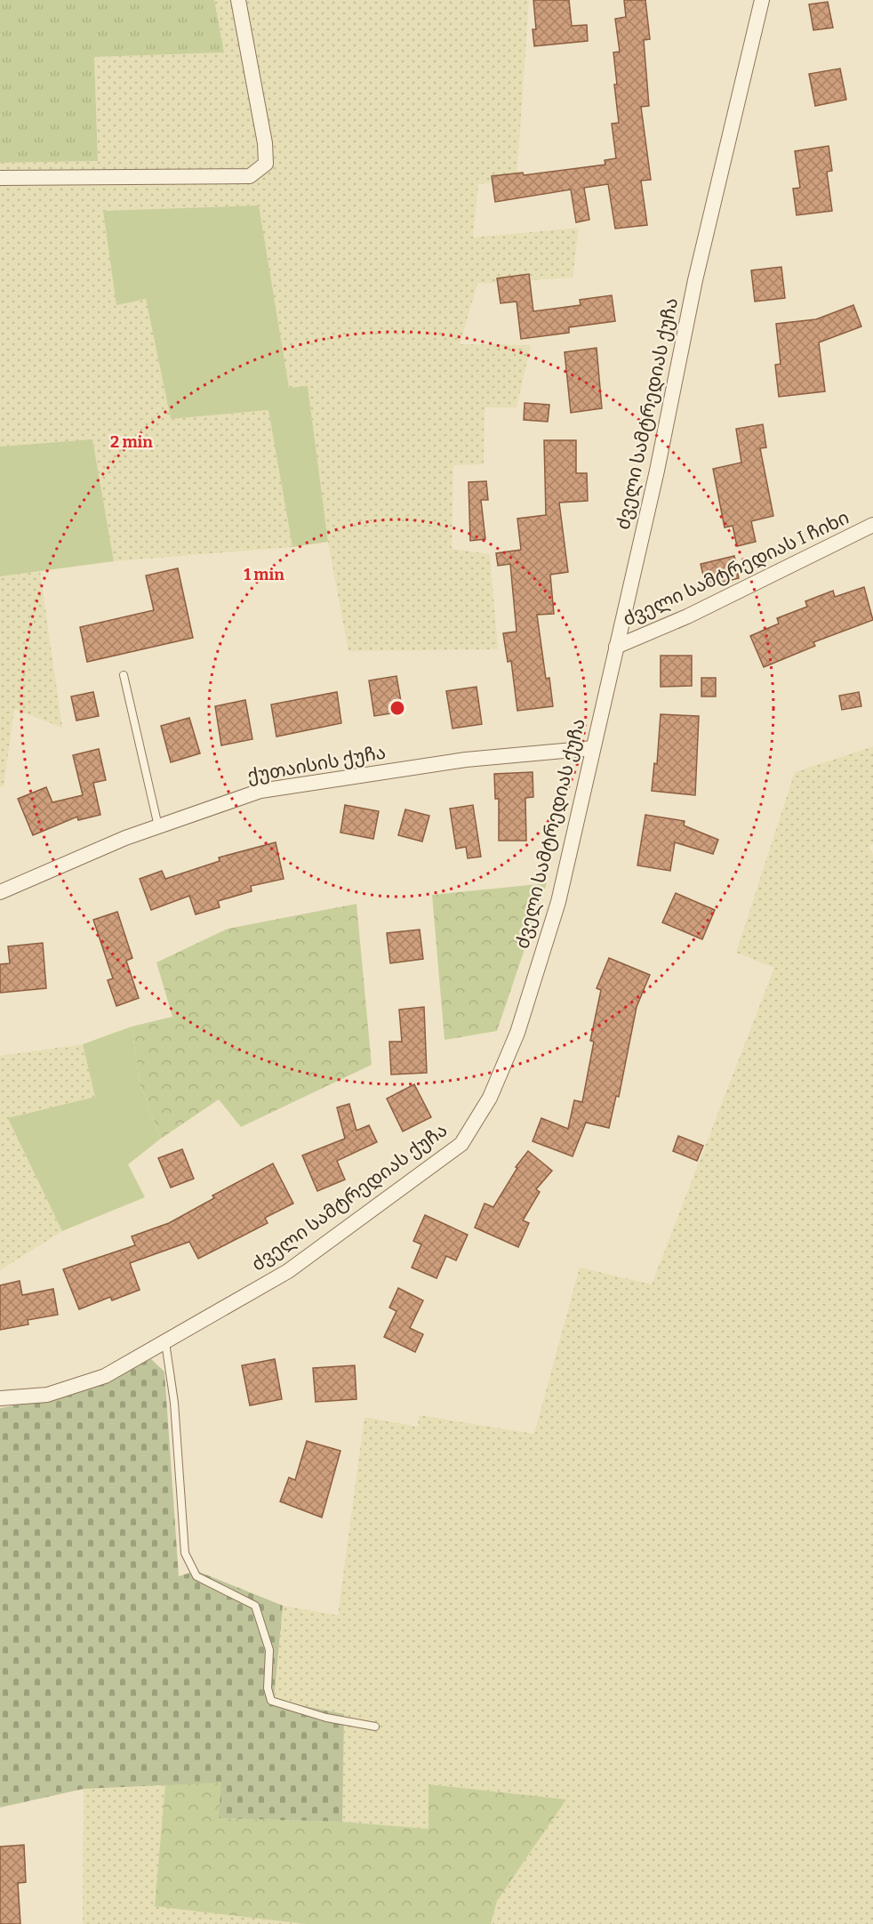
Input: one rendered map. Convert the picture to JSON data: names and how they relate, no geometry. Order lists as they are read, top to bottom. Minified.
{"streets":{"street":["ძველი სამტრედიას ქუჩა","ძველი სამტრედიას I ჩიხი","ქუთაისის ქუჩა"]},"crossings":[["ძველი სამტრედიას ქუჩა","ძველი სამტრედიას I ჩიხი"],["ძველი სამტრედიას ქუჩა","ქუთაისის ქუჩა"]],"rings":["2 min","1 min"]}
